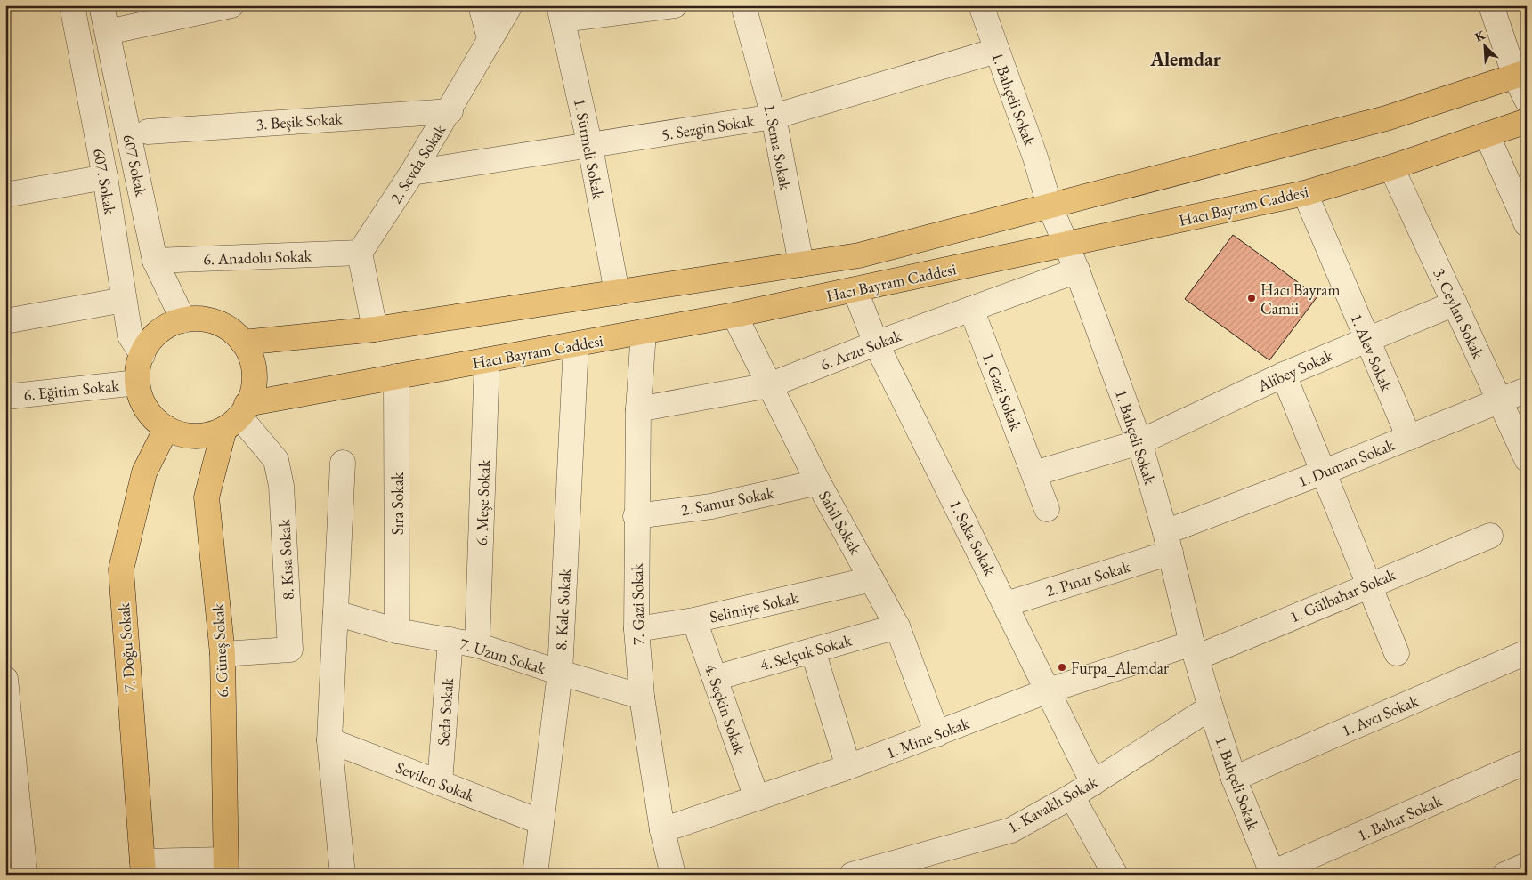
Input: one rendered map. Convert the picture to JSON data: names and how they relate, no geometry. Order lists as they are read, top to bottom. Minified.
{"streets":{"main road":["Hacı Bayram Caddesi","7. Doğu Sokak","6. Güneş Sokak"],"street":["1. Bahçeli Sokak","3. Beşik Sokak","5. Sezgin Sokak","1. Sema Sokak","1. Sürmeli Sokak","2. Sevda Sokak","607 Sokak","607. Sokak","6. Anadolu Sokak","3. Ceylan Sokak","6. Arzu Sokak","1. Alev Sokak","Alibey Sokak","6. Eğitim Sokak","1. Gazi Sokak","1. Duman Sokak","2. Samur Sokak","6. Meşe Sokak","Sıra Sokak","Sahil Sokak","1. Saka Sokak","8. Kısa Sokak","2. Pınar Sokak","1. Gülbahar Sokak","7. Gazi Sokak","Selimiye Sokak","8. Kale Sokak","4. Selçuk Sokak","7. Uzun Sokak","4. Seçkin Sokak","Seda Sokak","1. Avcı Sokak","1. Mine Sokak","Sevilen Sokak","1. Kavaklı Sokak","1. Bahar Sokak"]},"crossings":[["1. Bahçeli Sokak","5. Sezgin Sokak"],["1. Bahçeli Sokak","Hacı Bayram Caddesi"],["1. Bahçeli Sokak","6. Arzu Sokak"],["1. Bahçeli Sokak","Alibey Sokak"],["1. Bahçeli Sokak","1. Duman Sokak"],["1. Bahçeli Sokak","2. Pınar Sokak"],["1. Bahçeli Sokak","1. Gülbahar Sokak"],["1. Bahçeli Sokak","1. Avcı Sokak"],["1. Bahçeli Sokak","1. Mine Sokak"],["1. Bahçeli Sokak","1. Kavaklı Sokak"],["1. Bahçeli Sokak","1. Bahar Sokak"],["3. Beşik Sokak","2. Sevda Sokak"],["5. Sezgin Sokak","1. Sema Sokak"],["5. Sezgin Sokak","1. Sürmeli Sokak"],["5. Sezgin Sokak","2. Sevda Sokak"],["2. Sevda Sokak","6. Anadolu Sokak"],["607 Sokak","607. Sokak"],["607 Sokak","Hacı Bayram Caddesi"],["607 Sokak","6. Anadolu Sokak"],["607 Sokak","6. Eğitim Sokak"],["607 Sokak","8. Kısa Sokak"],["607 Sokak","7. Doğu Sokak"],["607 Sokak","6. Güneş Sokak"],["607. Sokak","Hacı Bayram Caddesi"],["607. Sokak","6. Eğitim Sokak"],["607. Sokak","8. Kısa Sokak"],["607. Sokak","7. Doğu Sokak"],["607. Sokak","6. Güneş Sokak"],["Hacı Bayram Caddesi","3. Ceylan Sokak"],["Hacı Bayram Caddesi","1. Alev Sokak"],["Hacı Bayram Caddesi","6. Eğitim Sokak"],["Hacı Bayram Caddesi","6. Meşe Sokak"],["Hacı Bayram Caddesi","Sıra Sokak"],["Hacı Bayram Caddesi","Sahil Sokak"],["Hacı Bayram Caddesi","1. Saka Sokak"],["Hacı Bayram Caddesi","8. Kısa Sokak"],["Hacı Bayram Caddesi","7. Gazi Sokak"],["Hacı Bayram Caddesi","8. Kale Sokak"],["Hacı Bayram Caddesi","7. Doğu Sokak"],["Hacı Bayram Caddesi","6. Güneş Sokak"],["3. Ceylan Sokak","Alibey Sokak"],["3. Ceylan Sokak","1. Duman Sokak"],["6. Arzu Sokak","1. Gazi Sokak"],["6. Arzu Sokak","Sahil Sokak"],["6. Arzu Sokak","1. Saka Sokak"],["6. Arzu Sokak","7. Gazi Sokak"],["1. Alev Sokak","Alibey Sokak"],["1. Alev Sokak","1. Duman Sokak"],["6. Eğitim Sokak","8. Kısa Sokak"],["6. Eğitim Sokak","7. Doğu Sokak"],["6. Eğitim Sokak","6. Güneş Sokak"],["1. Duman Sokak","2. Pınar Sokak"],["2. Samur Sokak","Sahil Sokak"],["2. Samur Sokak","7. Gazi Sokak"],["6. Meşe Sokak","7. Uzun Sokak"],["Sıra Sokak","7. Uzun Sokak"],["Sahil Sokak","Selimiye Sokak"],["Sahil Sokak","4. Selçuk Sokak"],["Sahil Sokak","1. Mine Sokak"],["1. Saka Sokak","2. Pınar Sokak"],["1. Saka Sokak","1. Mine Sokak"],["1. Saka Sokak","1. Kavaklı Sokak"],["8. Kısa Sokak","7. Doğu Sokak"],["8. Kısa Sokak","6. Güneş Sokak"],["1. Gülbahar Sokak","1. Mine Sokak"],["7. Gazi Sokak","Selimiye Sokak"],["7. Gazi Sokak","7. Uzun Sokak"],["7. Gazi Sokak","1. Mine Sokak"],["Selimiye Sokak","4. Seçkin Sokak"],["8. Kale Sokak","7. Uzun Sokak"],["8. Kale Sokak","Sevilen Sokak"],["7. Doğu Sokak","6. Güneş Sokak"],["4. Selçuk Sokak","4. Seçkin Sokak"],["7. Uzun Sokak","Seda Sokak"],["4. Seçkin Sokak","1. Mine Sokak"],["Seda Sokak","Sevilen Sokak"]],"districts":["Alemdar"],"places":["Hacı Bayram Camii","Furpa_Alemdar"],"north":"top left"}
